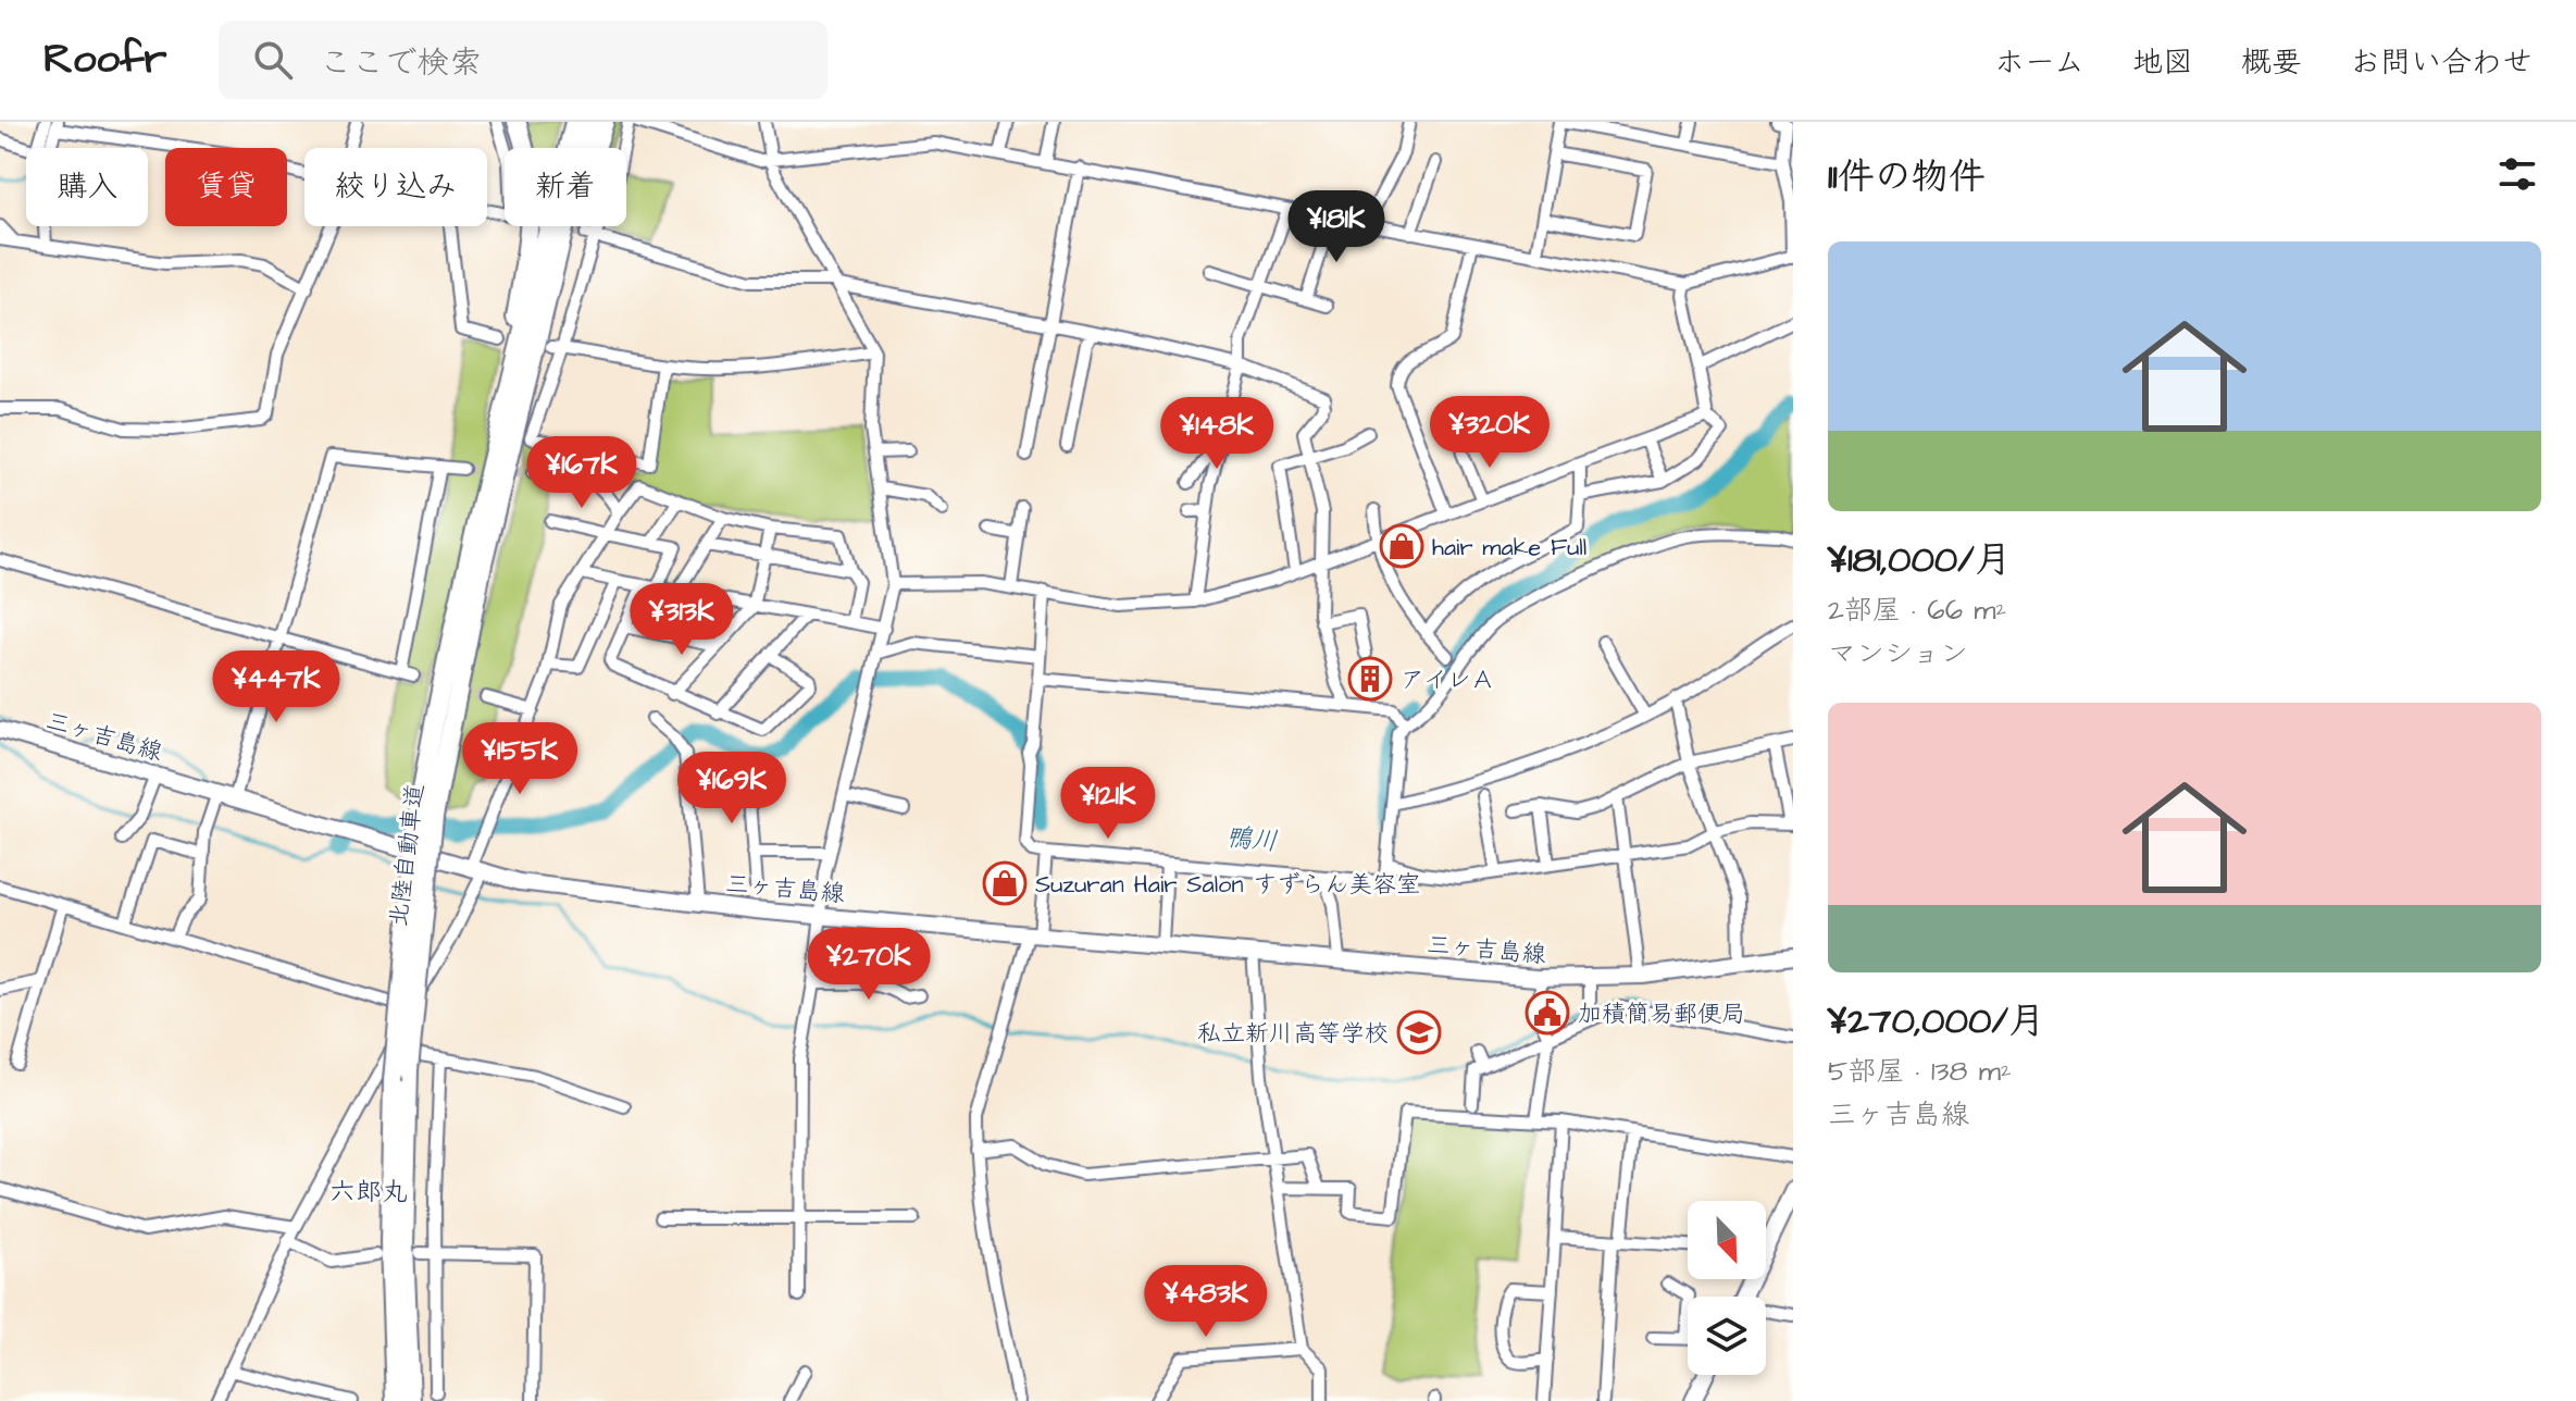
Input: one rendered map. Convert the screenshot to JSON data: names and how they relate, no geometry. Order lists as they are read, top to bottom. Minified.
{"streets":{"highway":["北陸自動車道"],"main road":["三ヶ吉島線"]},"districts":["六郎丸"],"water":["鴨川"],"places":{"shop":["hair make Full","Suzuran Hair Salon すずらん美容室"],"building":["アイレＡ"],"public building":["加積簡易郵便局"],"school or university":["私立新川高等学校"]},"north":"bottom right","page":{"header":"Roofr","search":"ここで検索","nav":["ホーム","地図","概要","お問い合わせ"],"heading":"11件の物件","chip":["購入","賃貸","絞り込み","新着"],"price":["¥181K","¥320K","¥148K","¥167K","¥313K","¥447K","¥155K","¥169K","¥121K","¥270K","¥483K"],"list":[{"name":"¥181,000/月","note":"2部屋 · 66 m² · マンション"},{"name":"¥270,000/月","note":"5部屋 · 138 m² · 三ヶ吉島線"}]}}
